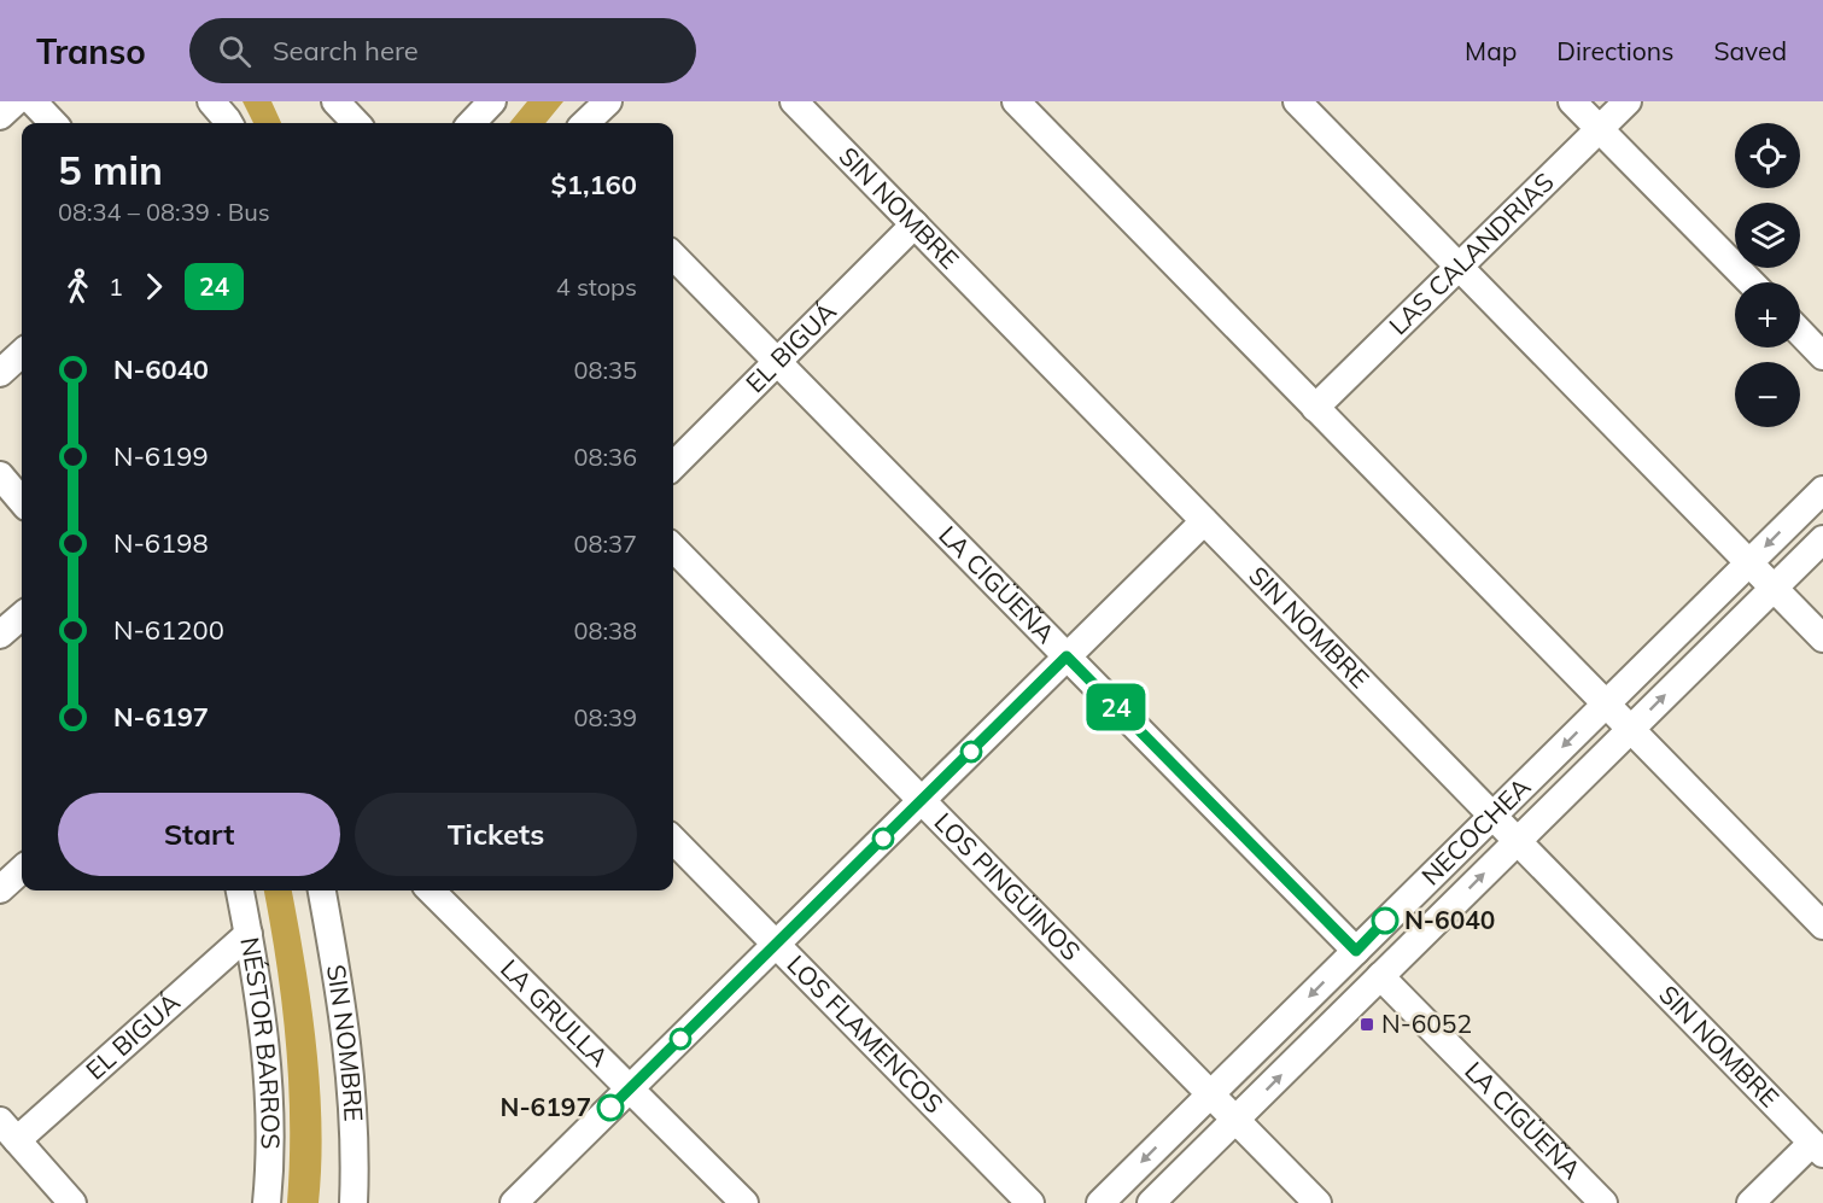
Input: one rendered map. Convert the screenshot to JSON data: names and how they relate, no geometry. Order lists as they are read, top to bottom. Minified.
{"streets":{"street":["SIN NOMBRE","LAS CALANDRIAS","EL BIGUÁ","LA CIGÜEÑA","NECOCHEA","LOS PINGÜINOS","LA GRULLA","LOS FLAMENCOS","NÉSTOR BARROS"]},"crossings":[["SIN NOMBRE","EL BIGUÁ"],["SIN NOMBRE","NECOCHEA"],["EL BIGUÁ","LA CIGÜEÑA"],["EL BIGUÁ","NÉSTOR BARROS"],["LA CIGÜEÑA","NECOCHEA"],["NECOCHEA","LOS PINGÜINOS"]],"places":{"other":["N-6040","N-6197"],"transit":["N-6052"]},"lines":["bus line 24"],"page":{"header":"Transo","search":"Search here","nav":["Map","Directions","Saved"],"on_map":"24","map_buttons":["+","−"],"heading":["5 min","08:34 – 08:39 · Bus","$1,160"],"legs":["1","24","4 stops"],"list":[{"name":"N-6040","value":"08:35"},{"name":"N-6199","value":"08:36"},{"name":"N-6198","value":"08:37"},{"name":"N-61200","value":"08:38"},{"name":"N-6197","value":"08:39"}],"buttons":["Start","Tickets"]}}
